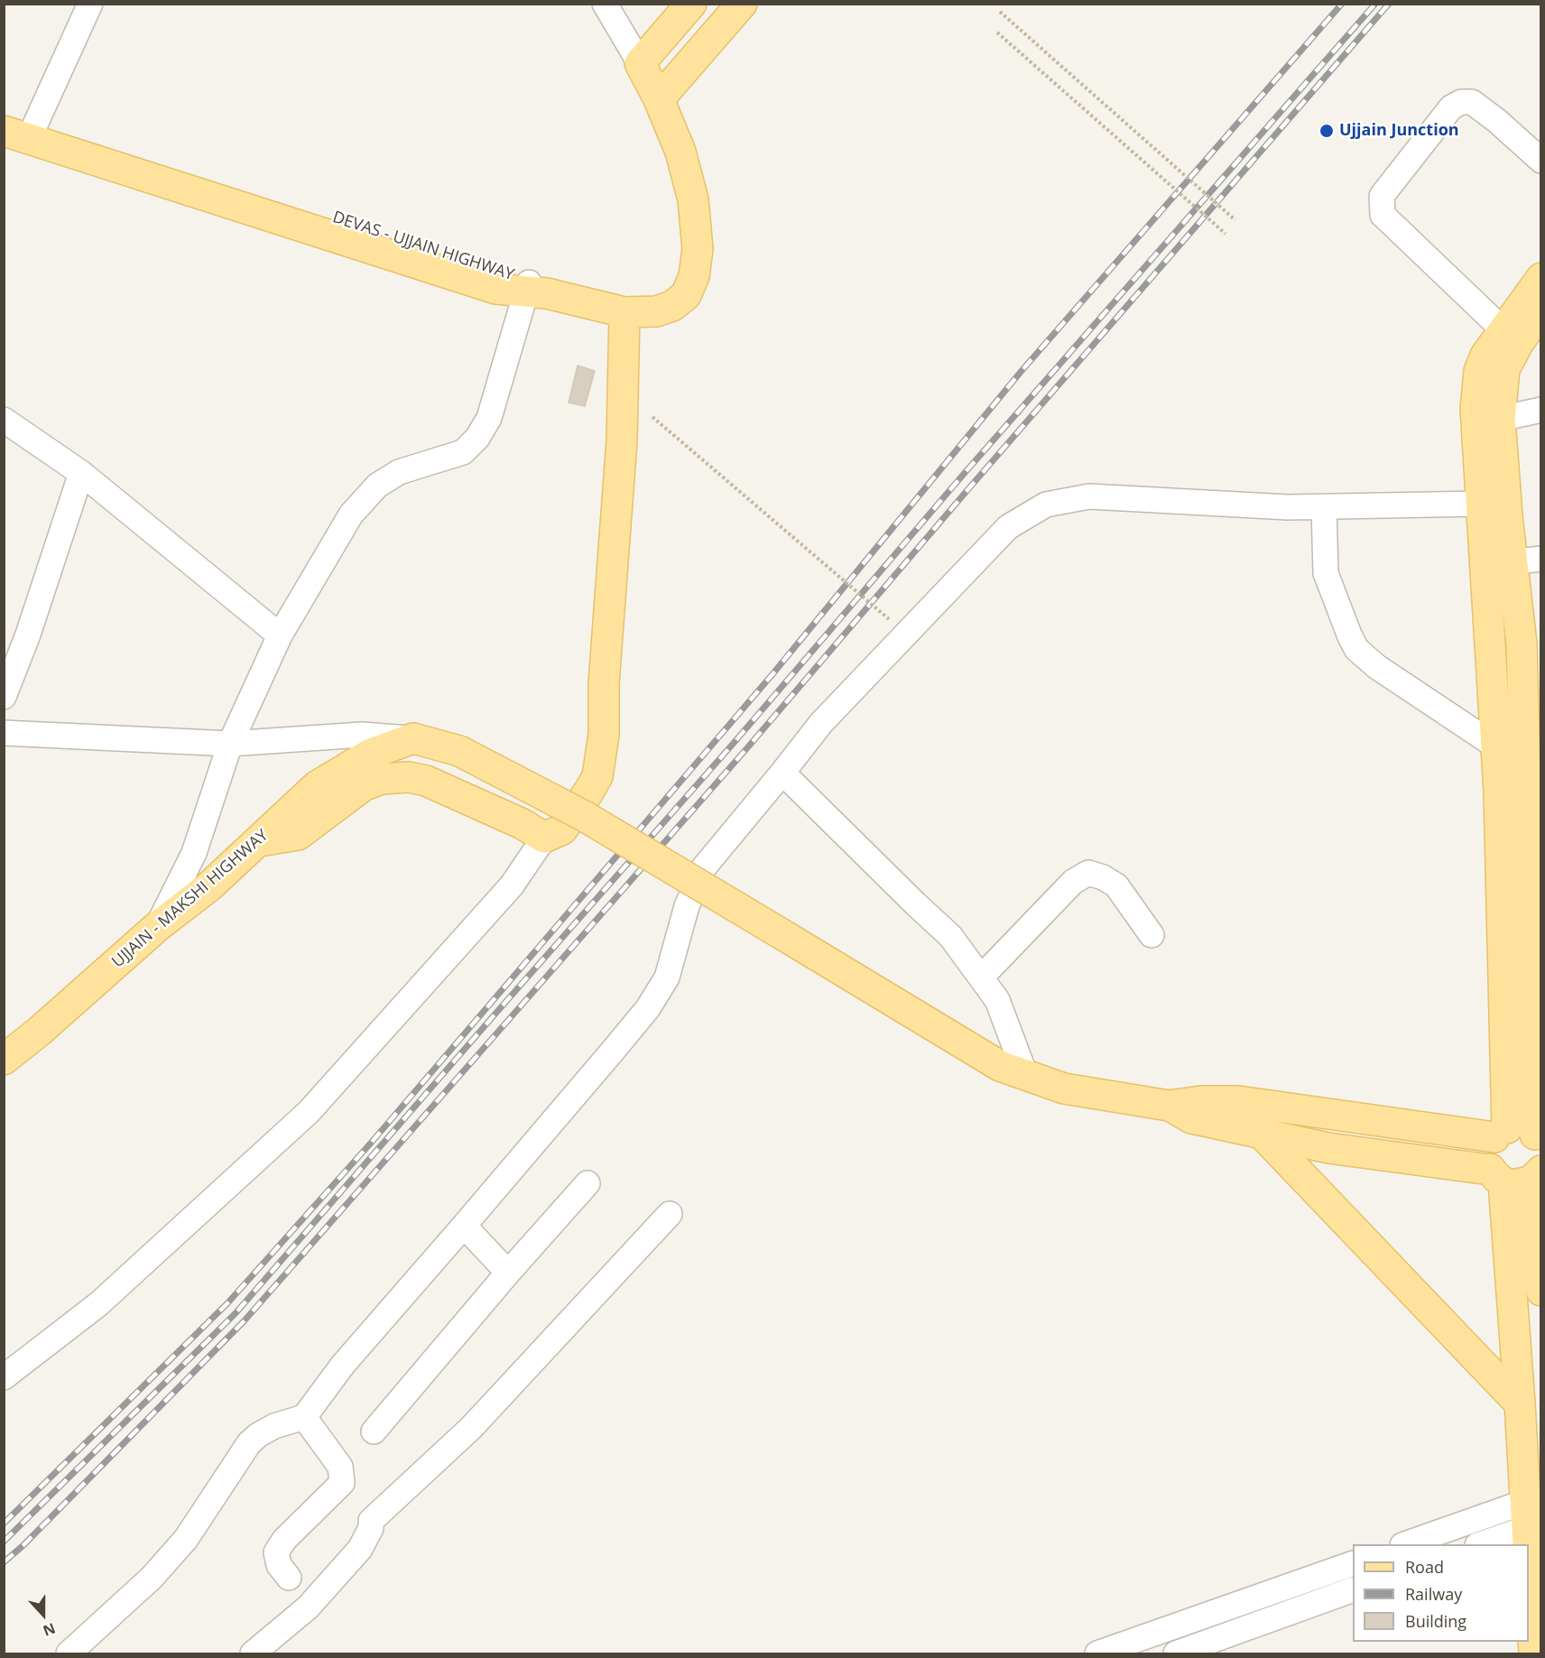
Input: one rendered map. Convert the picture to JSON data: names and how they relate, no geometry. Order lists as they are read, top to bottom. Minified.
{"streets":{"main road":["DEVAS - UJJAIN HIGHWAY","UJJAIN - MAKSHI HIGHWAY"]},"places":["Ujjain Junction"],"legend":["Road","Railway","Building"],"north":"bottom"}
